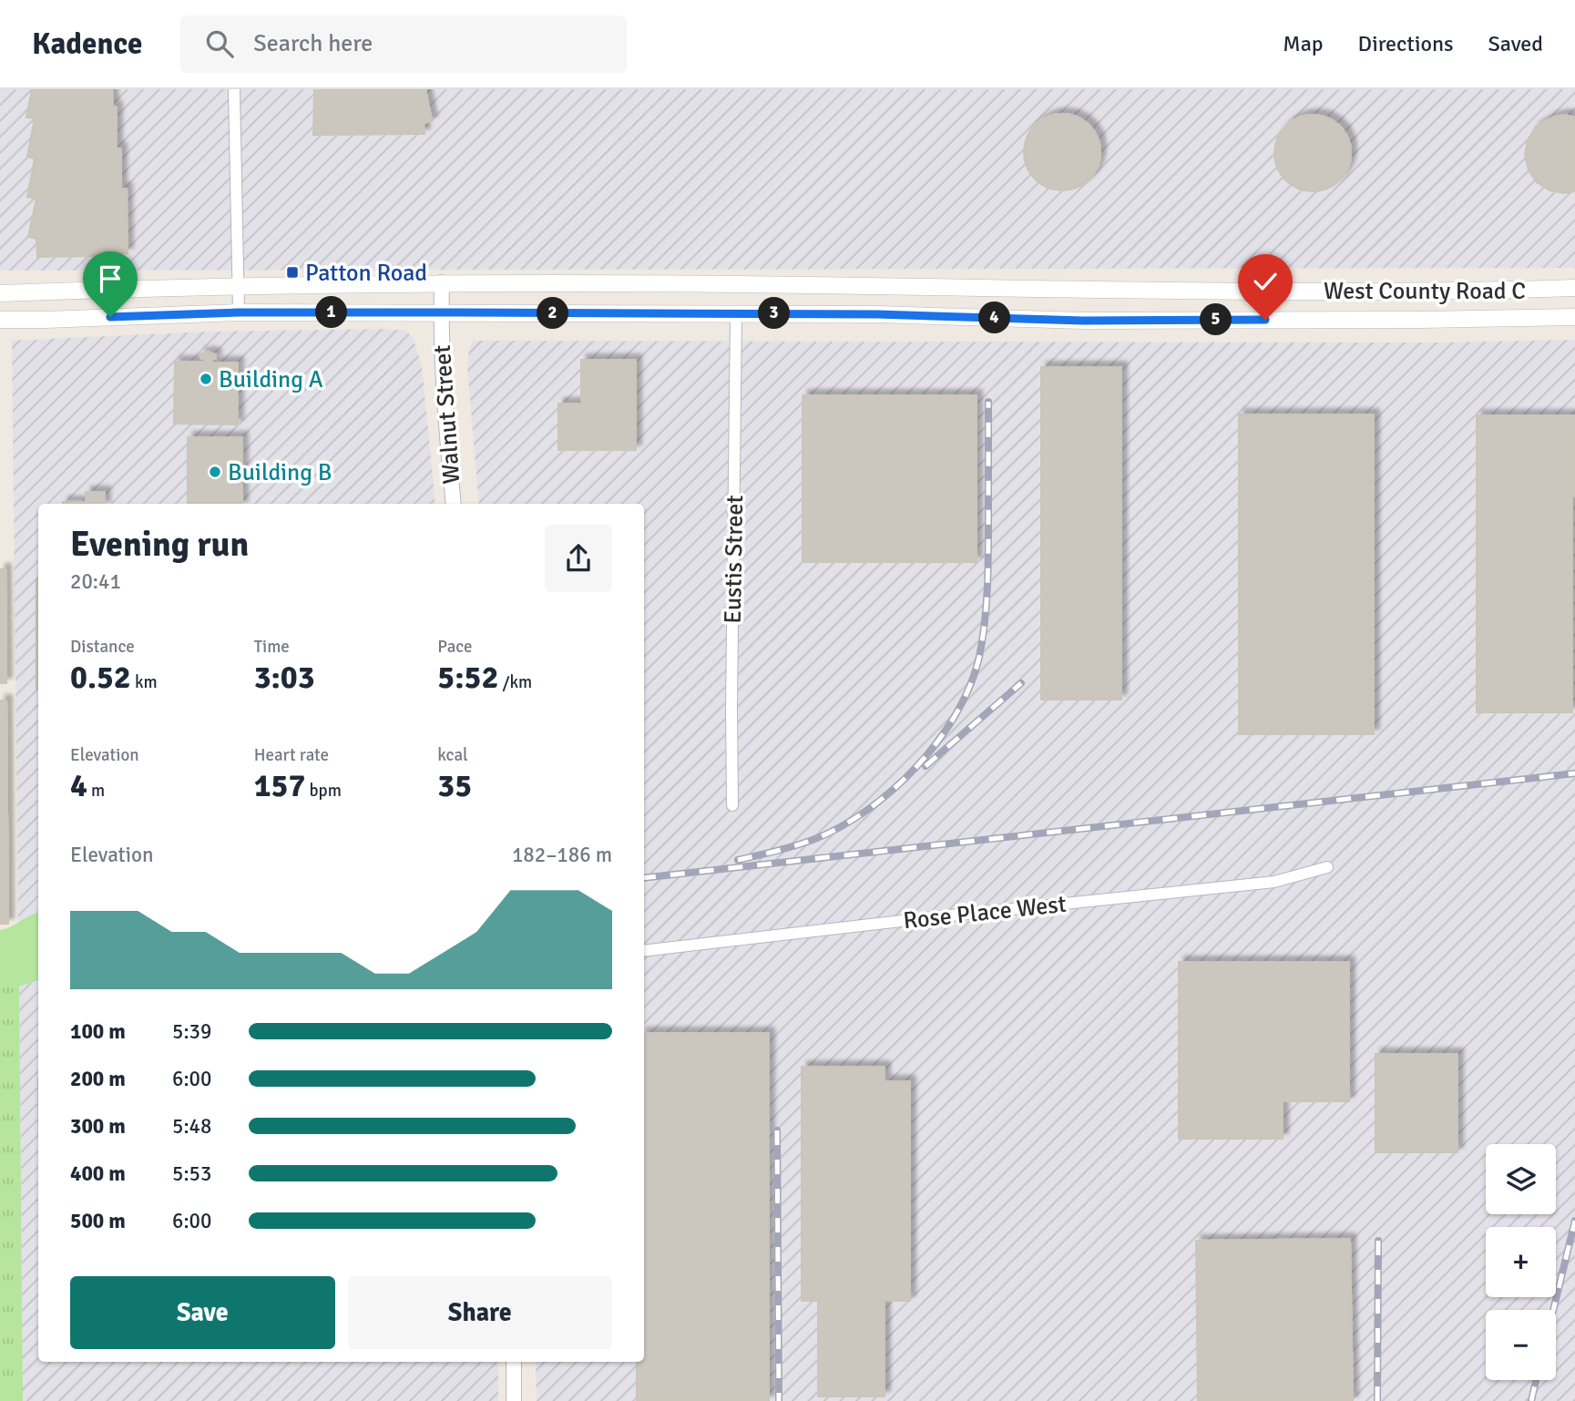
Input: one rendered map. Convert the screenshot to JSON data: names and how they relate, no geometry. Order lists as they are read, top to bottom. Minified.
{"streets":{"main road":["West County Road C"],"street":["Walnut Street","Eustis Street","Rose Place West"]},"crossings":[["West County Road C","Walnut Street"],["West County Road C","Eustis Street"]],"places":{"transit":["Patton Road"],"other":["Building A","Building B"]},"page":{"header":"Kadence","search":"Search here","nav":["Map","Directions","Saved"],"pins":["1","2","3","4","5"],"heading":["Evening run","20:41"],"stats":[["Distance","0.52 km"],["Time","3:03"],["Pace","5:52 /km"],["Elevation","4 m"],["Heart rate","157 bpm"],["kcal","35"]],"chart":["Elevation","182–186 m"],"list":[{"name":"100 m","note":"5:39"},{"name":"200 m","note":"6:00"},{"name":"300 m","note":"5:48"},{"name":"400 m","note":"5:53"},{"name":"500 m","note":"6:00"}],"map_buttons":["+","−"],"buttons":["Save","Share"]}}
